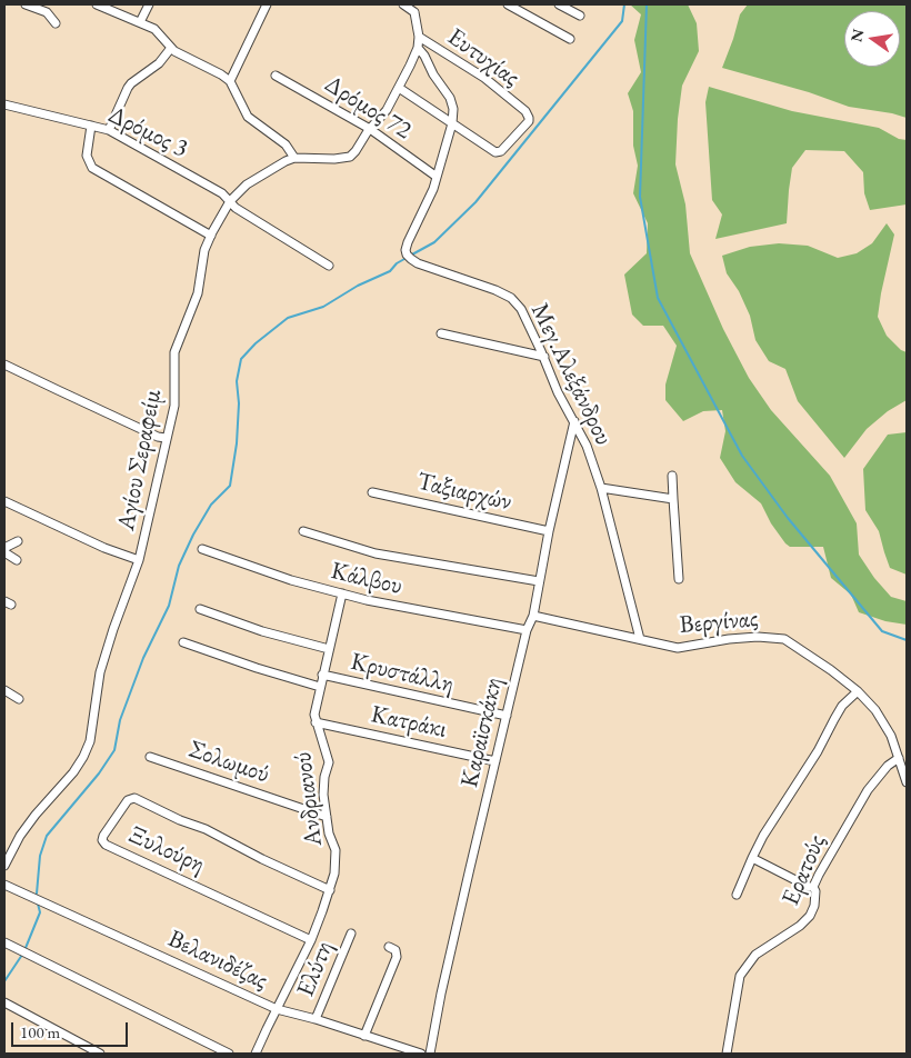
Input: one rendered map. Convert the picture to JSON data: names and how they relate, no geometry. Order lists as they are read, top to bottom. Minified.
{"streets":{"street":["Ευτυχίας","Δρόμος 72","Δρόμος 3","Μεγ.Αλεξάνδρου","Αγίου Σεραφείμ","Ταξιαρχών","Κάλβου","Βεργίνας","Κρυστάλλη","Κατράκι","Καραϊσκάκη","Σολωμού","Ανδριανού","Ξυλούρη","Ερατούς","Βελανιδέζας","Ελύτη"]},"crossings":[["Ευτυχίας","Μεγ.Αλεξάνδρου"],["Δρόμος 72","Μεγ.Αλεξάνδρου"],["Δρόμος 72","Αγίου Σεραφείμ"],["Δρόμος 3","Αγίου Σεραφείμ"],["Μεγ.Αλεξάνδρου","Αγίου Σεραφείμ"],["Μεγ.Αλεξάνδρου","Βεργίνας"],["Μεγ.Αλεξάνδρου","Καραϊσκάκη"],["Ταξιαρχών","Καραϊσκάκη"],["Κάλβου","Καραϊσκάκη"],["Κάλβου","Ανδριανού"],["Βεργίνας","Καραϊσκάκη"],["Βεργίνας","Ερατούς"],["Κρυστάλλη","Καραϊσκάκη"],["Κρυστάλλη","Ανδριανού"],["Κατράκι","Καραϊσκάκη"],["Κατράκι","Ανδριανού"],["Σολωμού","Ανδριανού"],["Ανδριανού","Ξυλούρη"],["Ανδριανού","Βελανιδέζας"],["Βελανιδέζας","Ελύτη"]],"scale_bar":"100 m","north":"left"}
